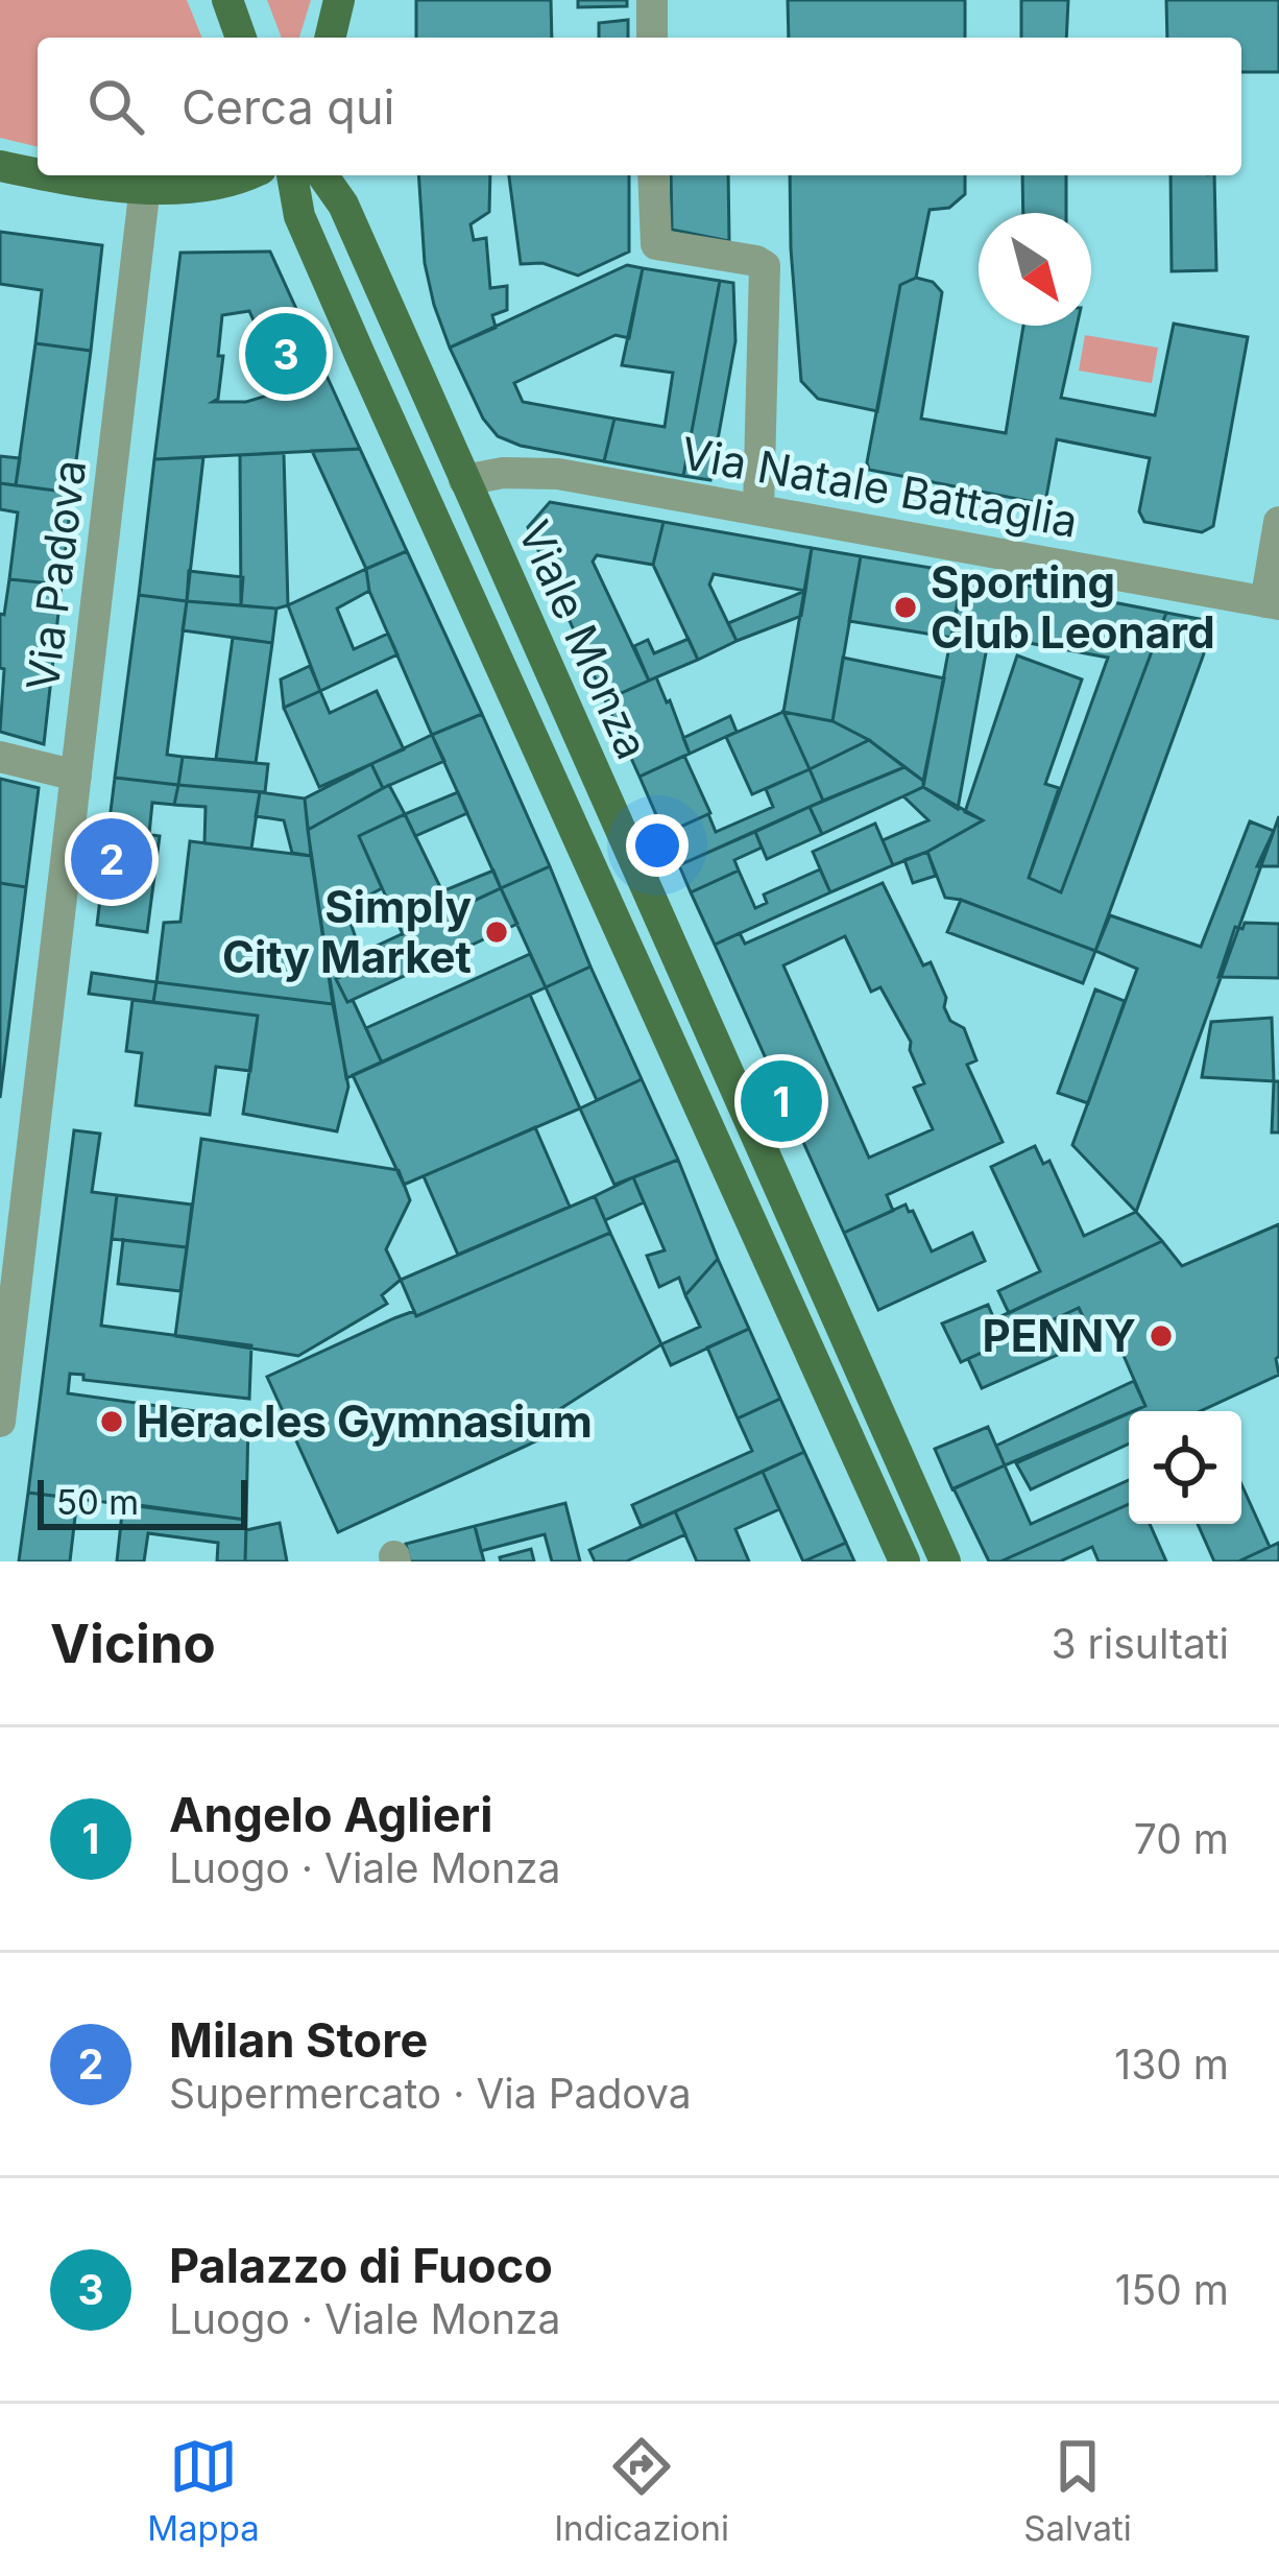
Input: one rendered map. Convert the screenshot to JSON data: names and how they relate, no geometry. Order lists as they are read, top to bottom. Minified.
{"streets":{"main road":["Viale Monza"],"street":["Via Natale Battaglia","Via Padova"]},"crossings":[["Via Natale Battaglia","Viale Monza"]],"places":["Sporting Club Leonard","Simply City Market","PENNY","Heracles Gymnasium"],"scale_bar":"50 m","north":"bottom right","page":{"search":"Cerca qui","pins":["3","2","1"],"scale":"50 m","heading":["Vicino","3 risultati"],"list":[{"mark":"1","name":"Angelo Aglieri","note":"Luogo · Viale Monza","value":"70 m"},{"mark":"2","name":"Milan Store","note":"Supermercato · Via Padova","value":"130 m"},{"mark":"3","name":"Palazzo di Fuoco","note":"Luogo · Viale Monza","value":"150 m"}],"nav":["Mappa","Indicazioni","Salvati"]}}
